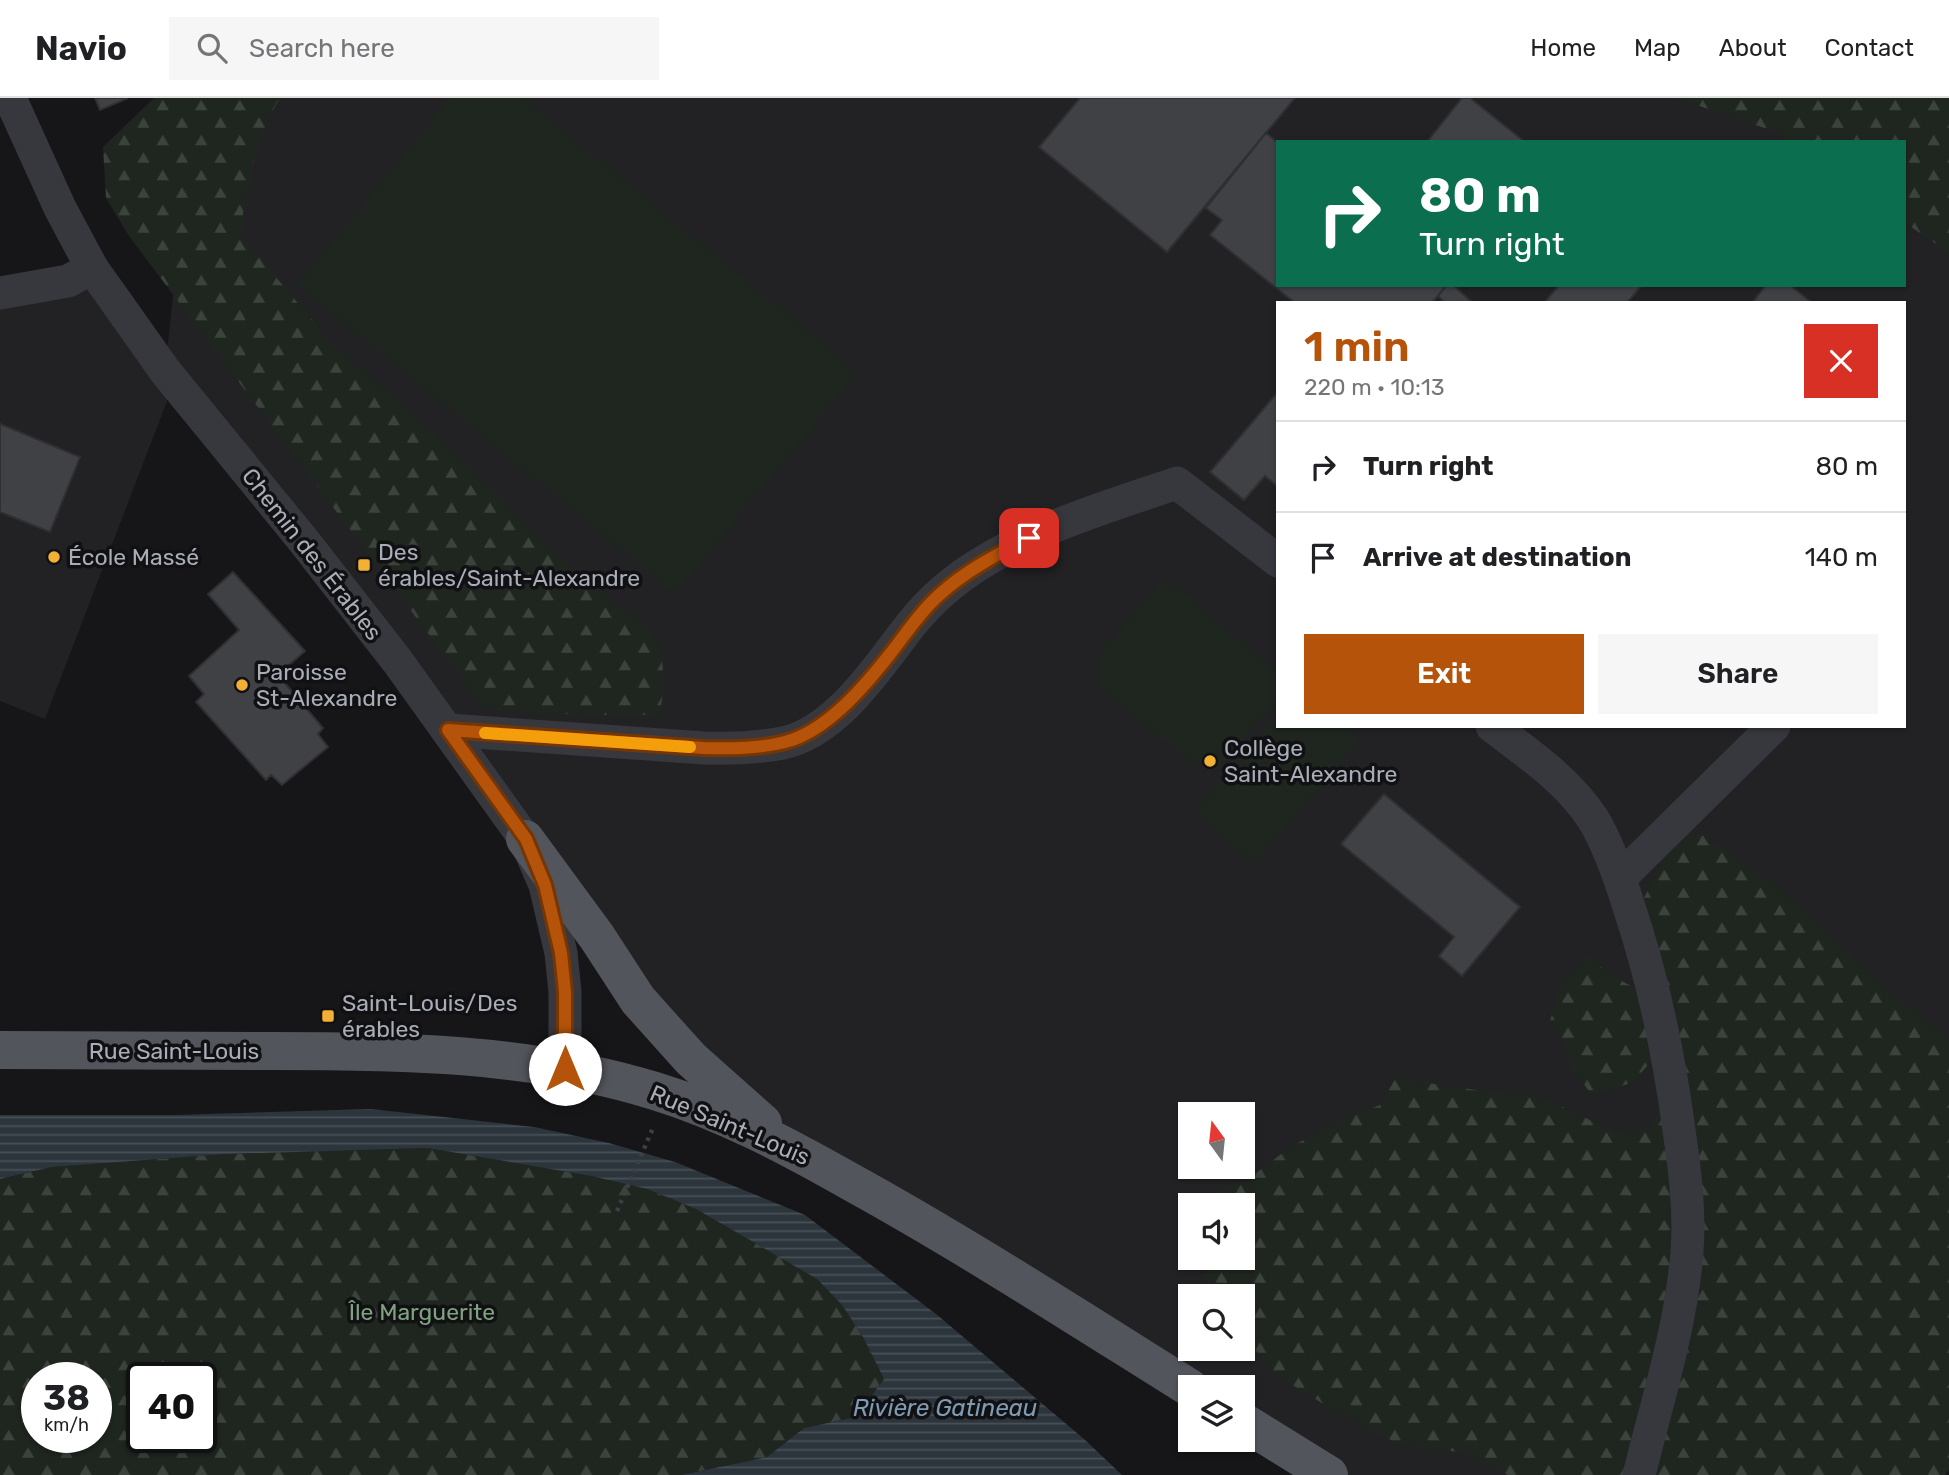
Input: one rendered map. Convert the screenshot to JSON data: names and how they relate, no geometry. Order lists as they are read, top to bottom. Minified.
{"streets":{"main road":["Rue Saint-Louis"],"street":["Chemin des Érables"]},"crossings":[["Chemin des Érables","Rue Saint-Louis"]],"water":["Rivière Gatineau"],"parks":["Île Marguerite"],"places":{"other":["École Massé","Paroisse St-Alexandre","Collège Saint-Alexandre"],"transit":["Des érables/Saint-Alexandre","Saint-Louis/Des érables"]},"north":"top","page":{"header":"Navio","search":"Search here","nav":["Home","Map","About","Contact"],"turn":["80 m","Turn right"],"heading":["1 min","220 m · 10:13"],"list":[{"name":"Turn right","value":"80 m"},{"name":"Arrive at destination","value":"140 m"}],"buttons":["Exit","Share"],"speed":"38 km/h","limit":"40"}}
